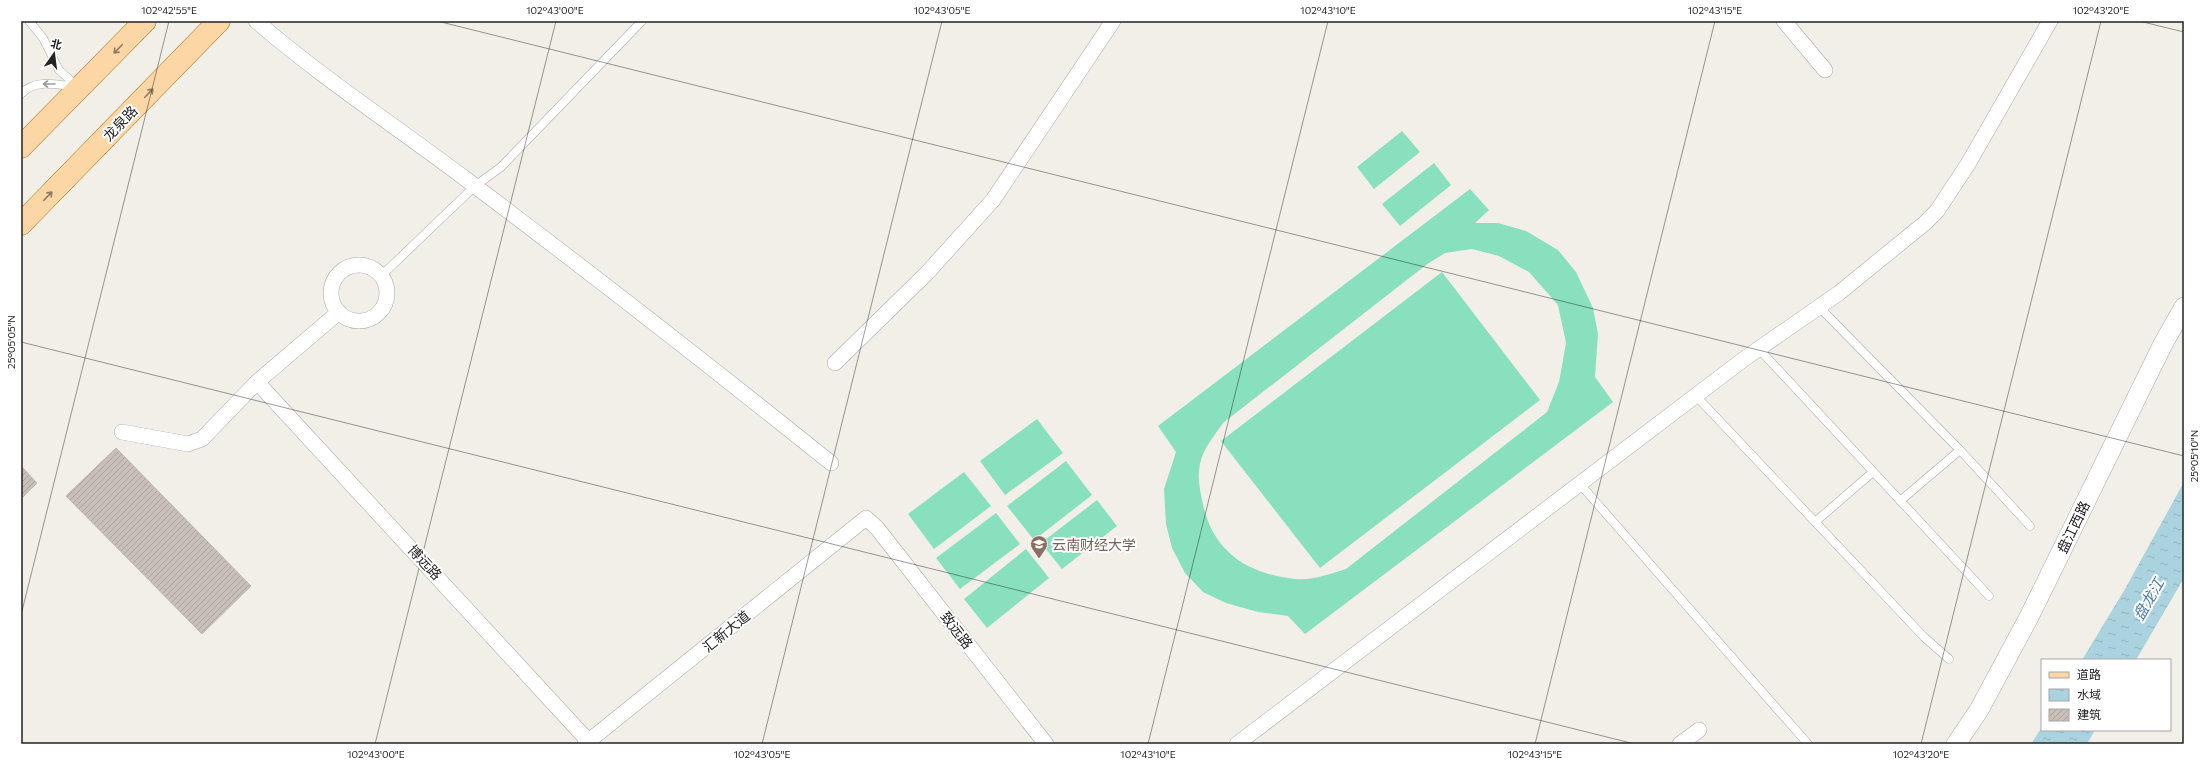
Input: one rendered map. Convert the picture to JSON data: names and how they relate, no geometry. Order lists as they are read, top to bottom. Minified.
{"streets":{"main road":["龙泉路"],"street":["盘江西路","博远路","致远路","汇新大道"]},"crossings":[["博远路","汇新大道"],["致远路","汇新大道"]],"water":["盘龙江"],"places":{"school or university":["云南财经大学"]},"legend":["道路","水域","建筑"],"north":"top","coordinates":["102°42'55\"E","102°43'00\"E","102°43'05\"E","102°43'10\"E","102°43'15\"E","102°43'20\"E","25°05'05\"N","25°05'10\"N"]}
